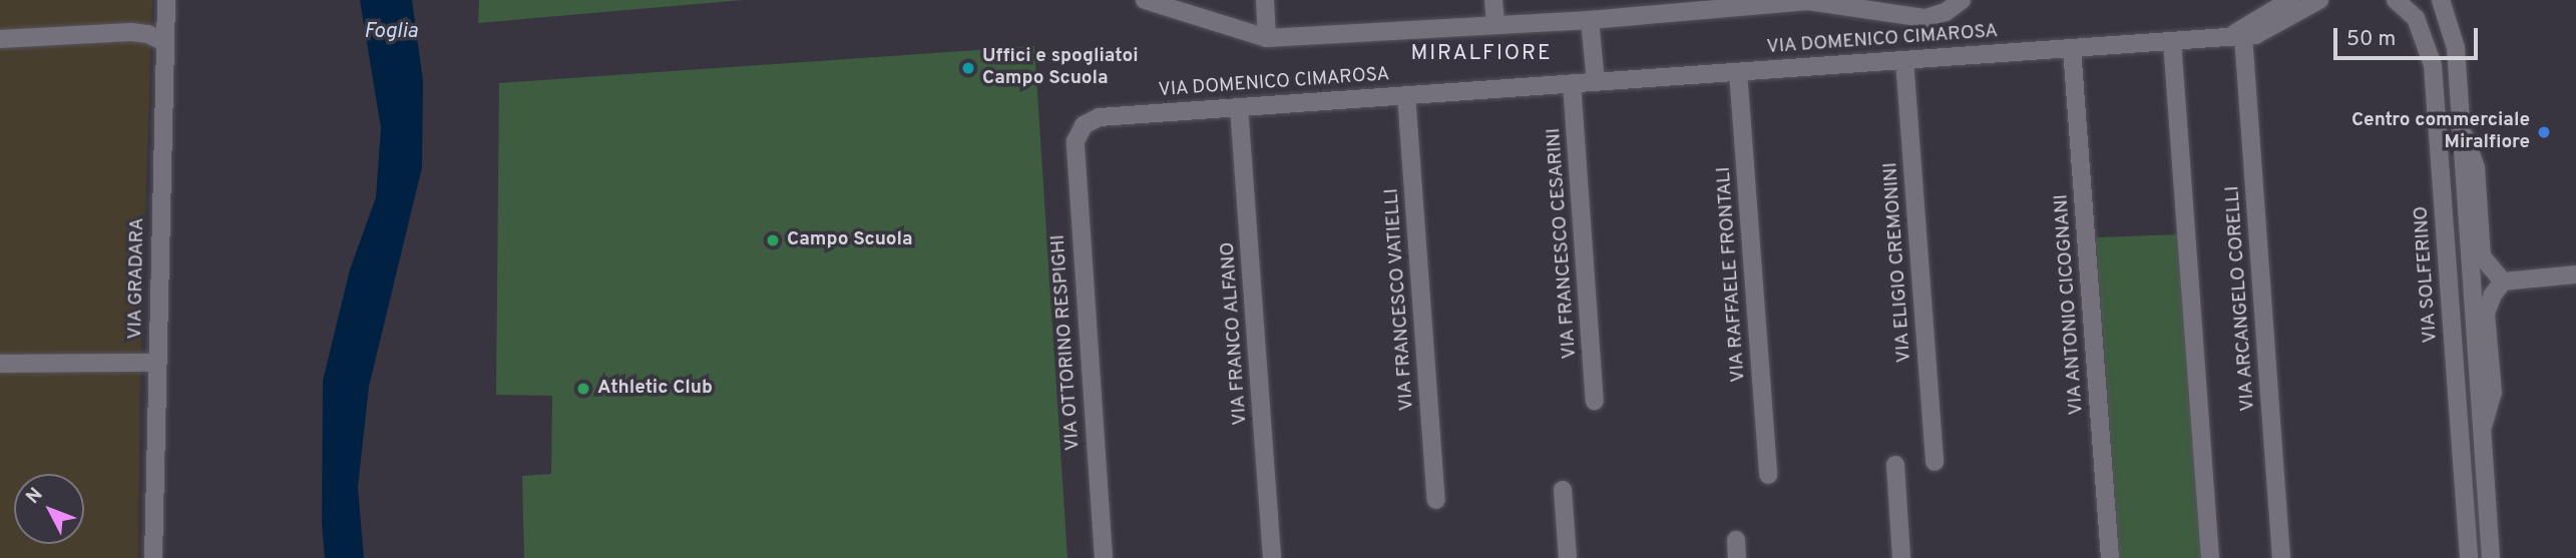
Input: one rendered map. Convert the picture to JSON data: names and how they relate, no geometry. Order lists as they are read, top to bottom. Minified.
{"streets":{"street":["VIA DOMENICO CIMAROSA","VIA FRANCESCO CESARINI","VIA ELIGIO CREMONINI","VIA RAFFAELE FRONTALI","VIA SOLFERINO","VIA GRADARA","VIA ARCANGELO CORELLI","VIA FRANCESCO VATIELLI","VIA ANTONIO CICOGNANI","VIA FRANCO ALFANO","VIA OTTORINO RESPIGHI"]},"crossings":[["VIA DOMENICO CIMAROSA","VIA FRANCESCO CESARINI"],["VIA DOMENICO CIMAROSA","VIA ELIGIO CREMONINI"],["VIA DOMENICO CIMAROSA","VIA RAFFAELE FRONTALI"],["VIA DOMENICO CIMAROSA","VIA ARCANGELO CORELLI"],["VIA DOMENICO CIMAROSA","VIA FRANCESCO VATIELLI"],["VIA DOMENICO CIMAROSA","VIA ANTONIO CICOGNANI"],["VIA DOMENICO CIMAROSA","VIA FRANCO ALFANO"],["VIA DOMENICO CIMAROSA","VIA OTTORINO RESPIGHI"]],"districts":["MIRALFIORE"],"water":["Foglia"],"places":["Uffici e spogliatoi Campo Scuola","Centro commerciale Miralfiore","Campo Scuola","Athletic Club"],"scale_bar":"50 m","north":"top left"}
